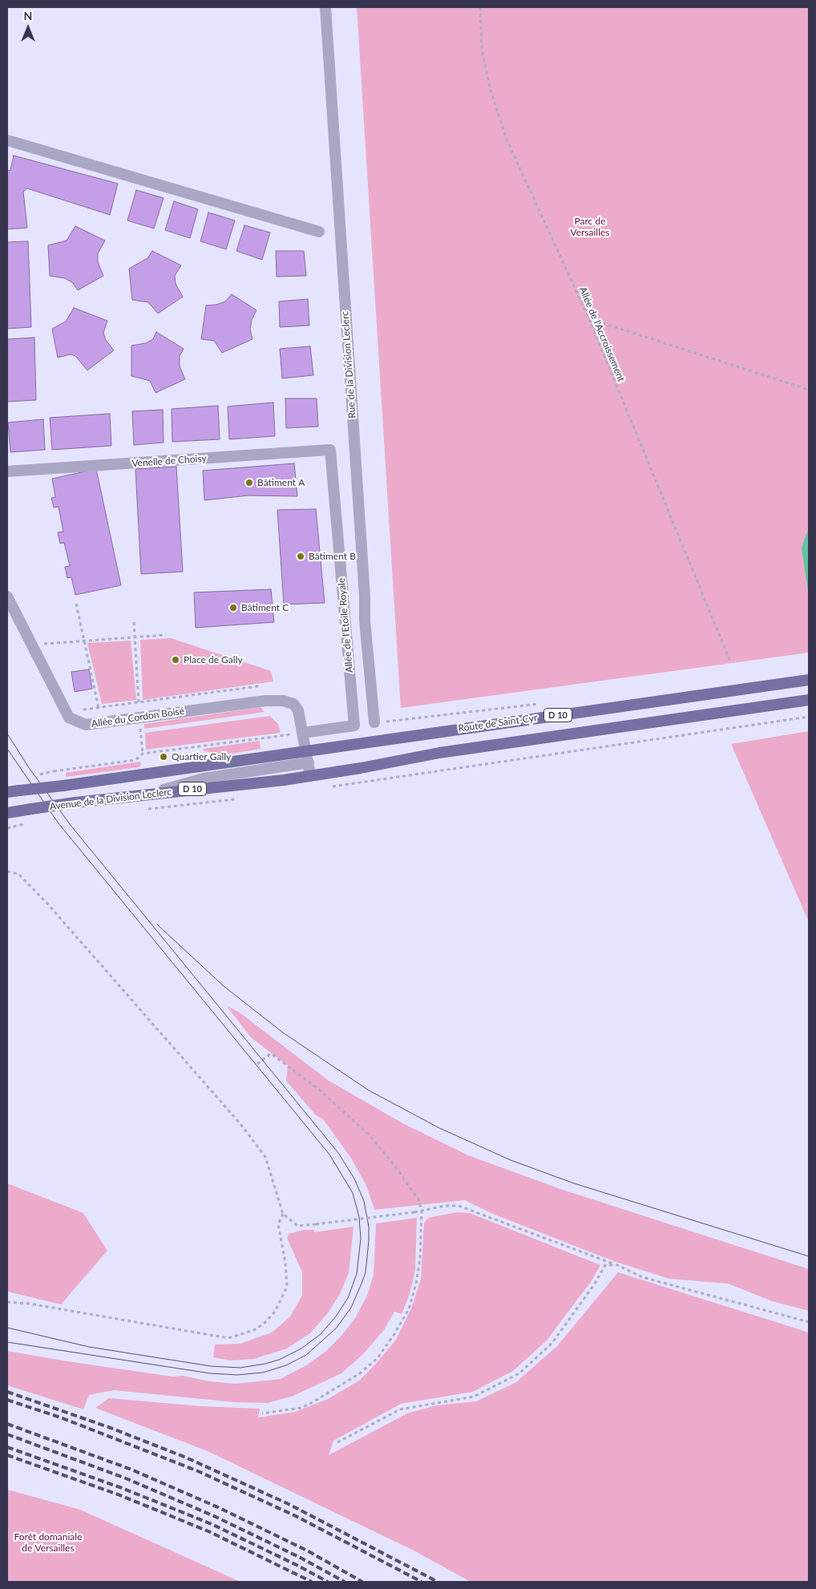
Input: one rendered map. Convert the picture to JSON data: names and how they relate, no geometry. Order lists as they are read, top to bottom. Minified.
{"streets":{"main road":["D 10","Route de Saint-Cyr","Avenue de la Division Leclerc"],"street":["Rue de la Division Leclerc","Venelle de Choisy","Allée de l'Etoile Royale","Allée du Cordon Boisé"],"path":["Allée de l'Accroissement"]},"crossings":[["Venelle de Choisy","Allée de l'Etoile Royale"],["Allée de l'Etoile Royale","Allée du Cordon Boisé"],["Allée du Cordon Boisé","Route de Saint-Cyr"],["Allée du Cordon Boisé","Avenue de la Division Leclerc"],["Route de Saint-Cyr","Avenue de la Division Leclerc"]],"parks":["Parc de Versailles","Forêt domaniale de Versailles"],"places":["Bâtiment A","Bâtiment B","Bâtiment C","Place de Gally","Quartier Gally"],"north":"top"}
